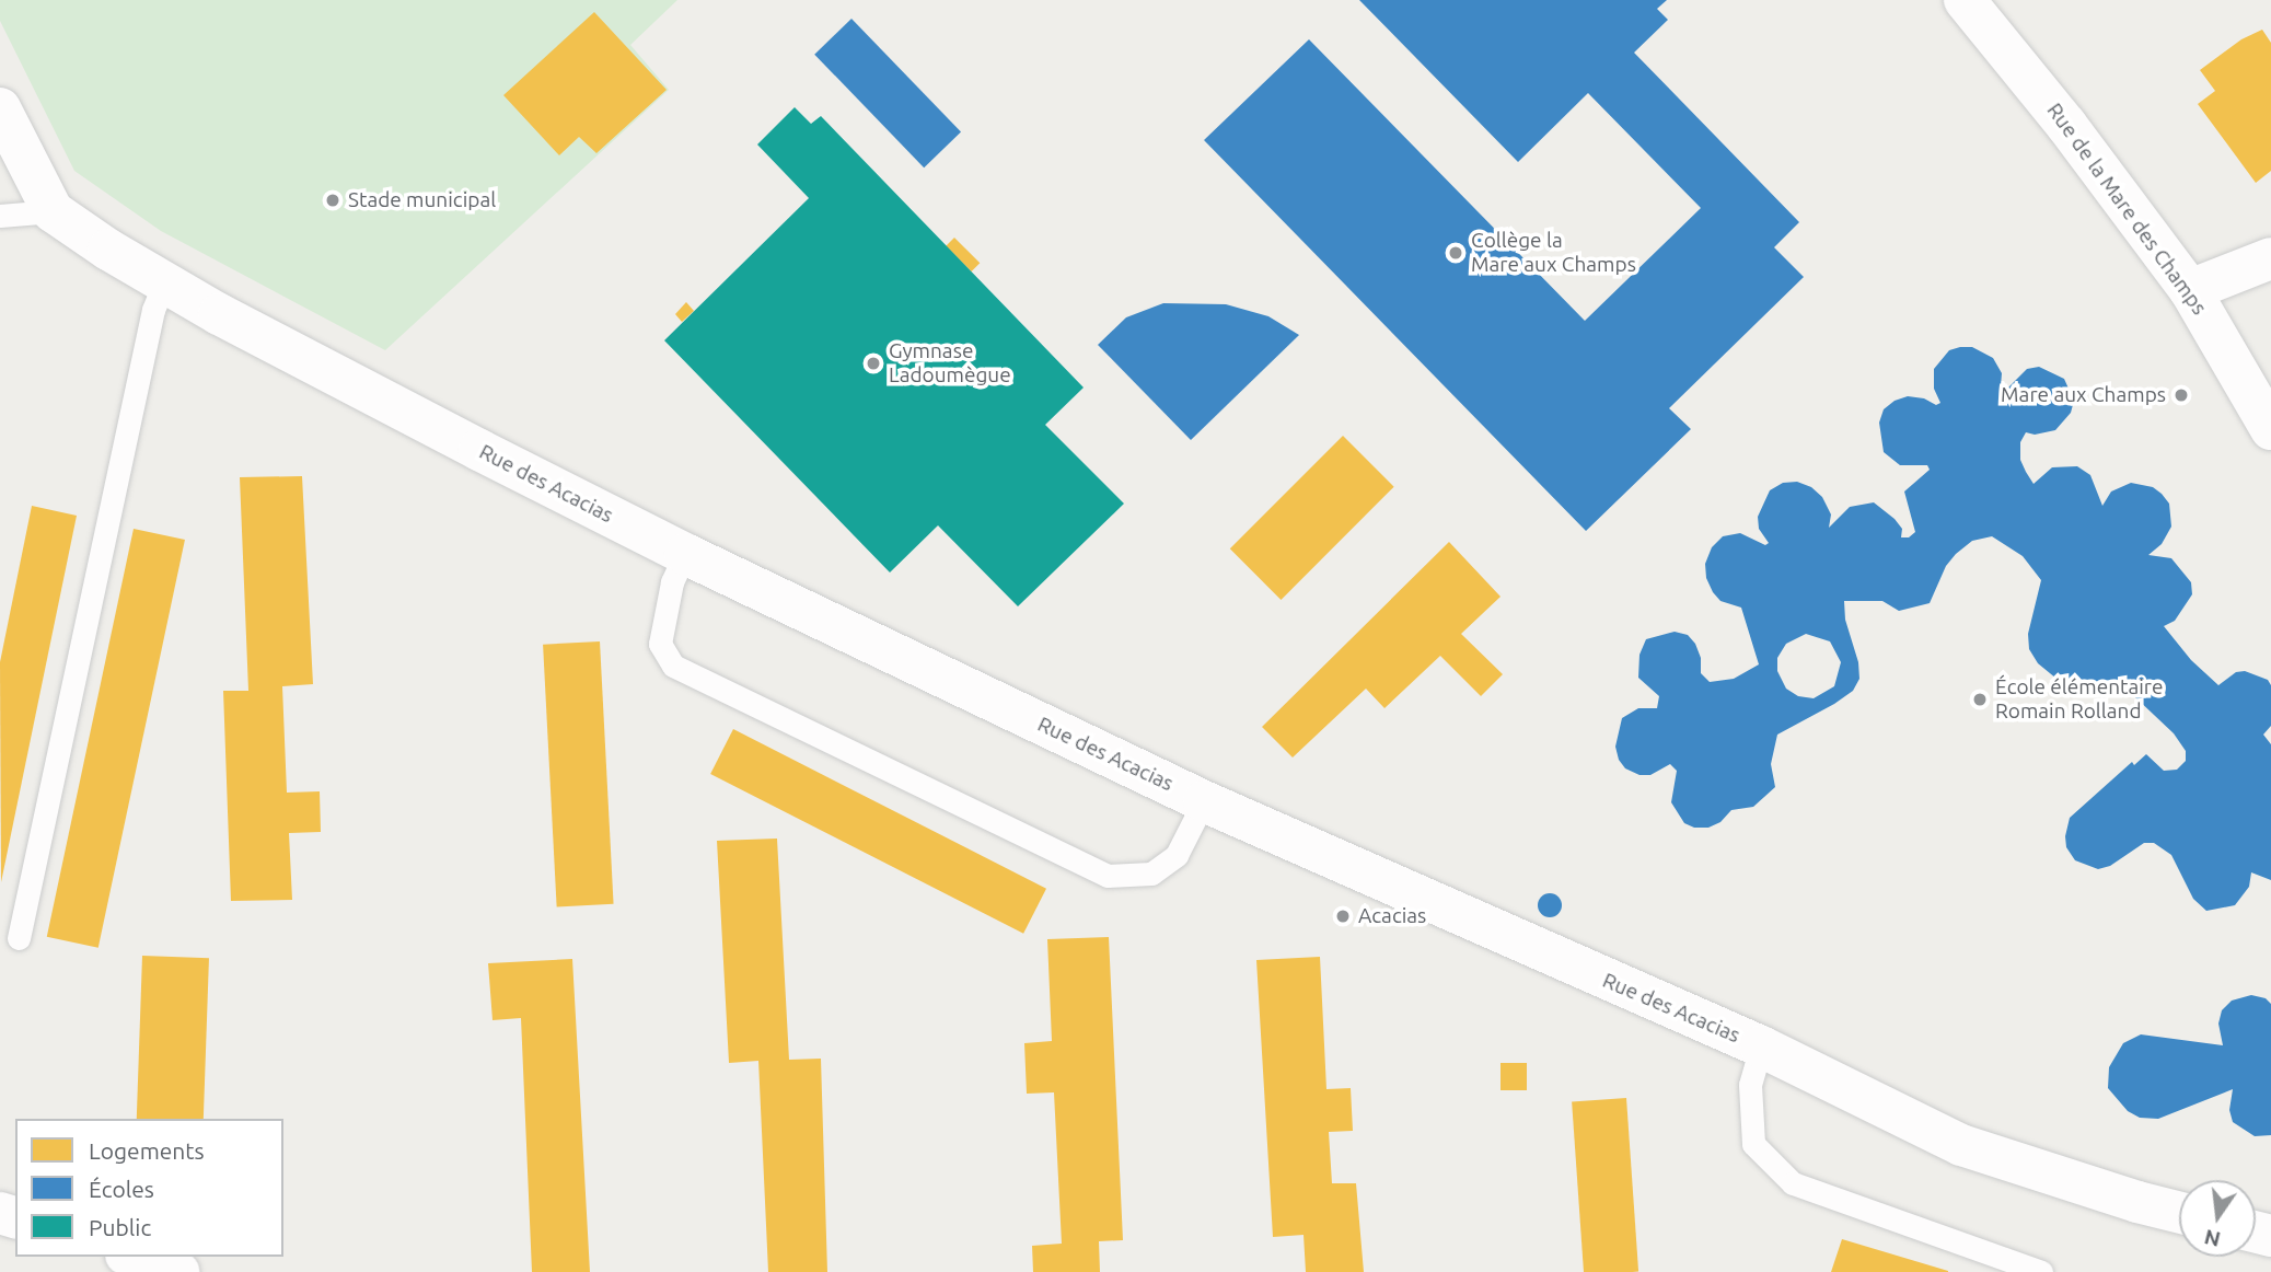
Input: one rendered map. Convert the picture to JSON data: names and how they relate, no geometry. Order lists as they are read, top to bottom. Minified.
{"streets":{"street":["Rue de la Mare des Champs","Rue des Acacias"]},"places":["Stade municipal","Collège la Mare aux Champs","Gymnase Ladoumègue","Mare aux Champs","École élémentaire Romain Rolland","Acacias"],"legend":["Logements","Écoles","Public"],"north":"bottom"}
